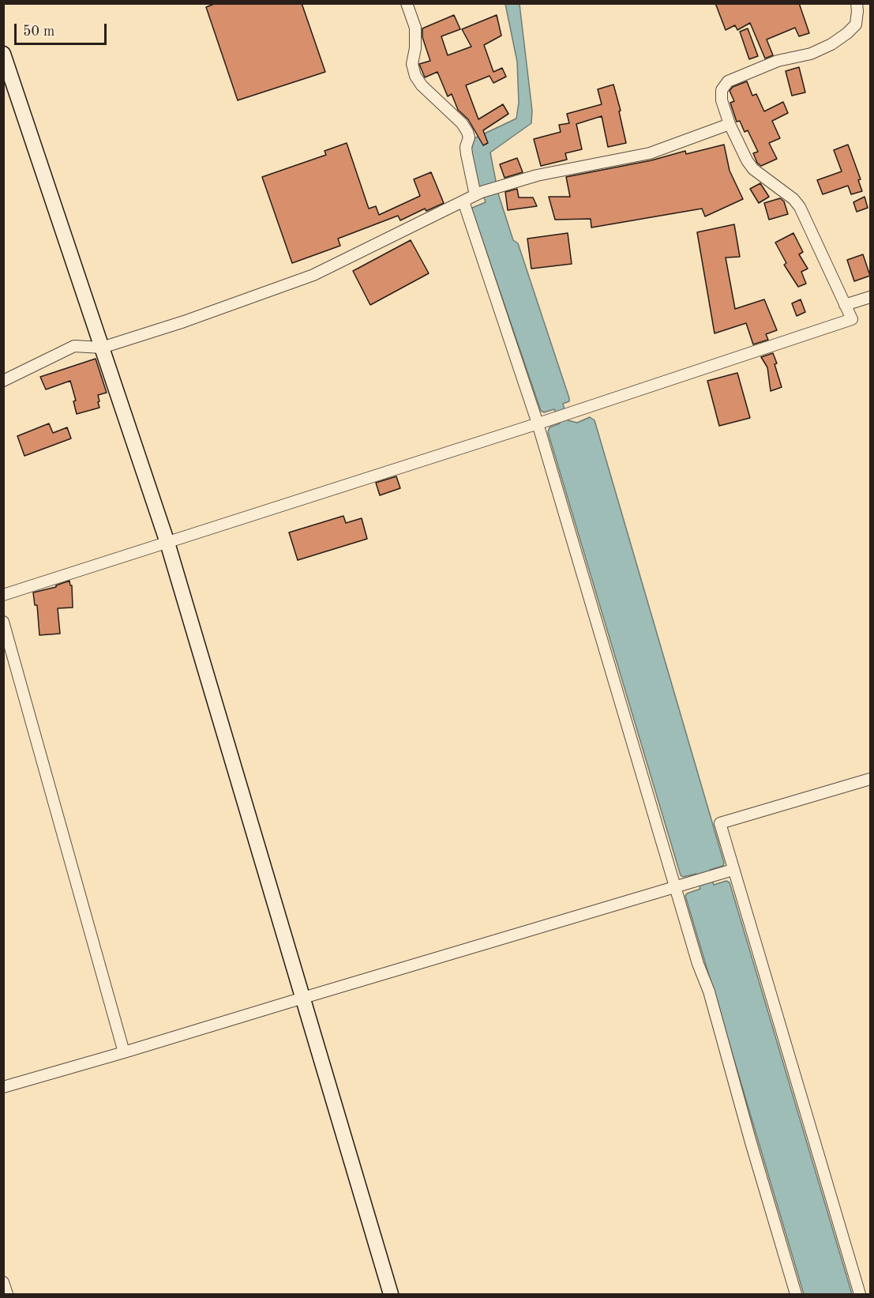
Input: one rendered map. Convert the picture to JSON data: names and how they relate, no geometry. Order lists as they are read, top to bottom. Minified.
{"scale_bar":"50 m"}
